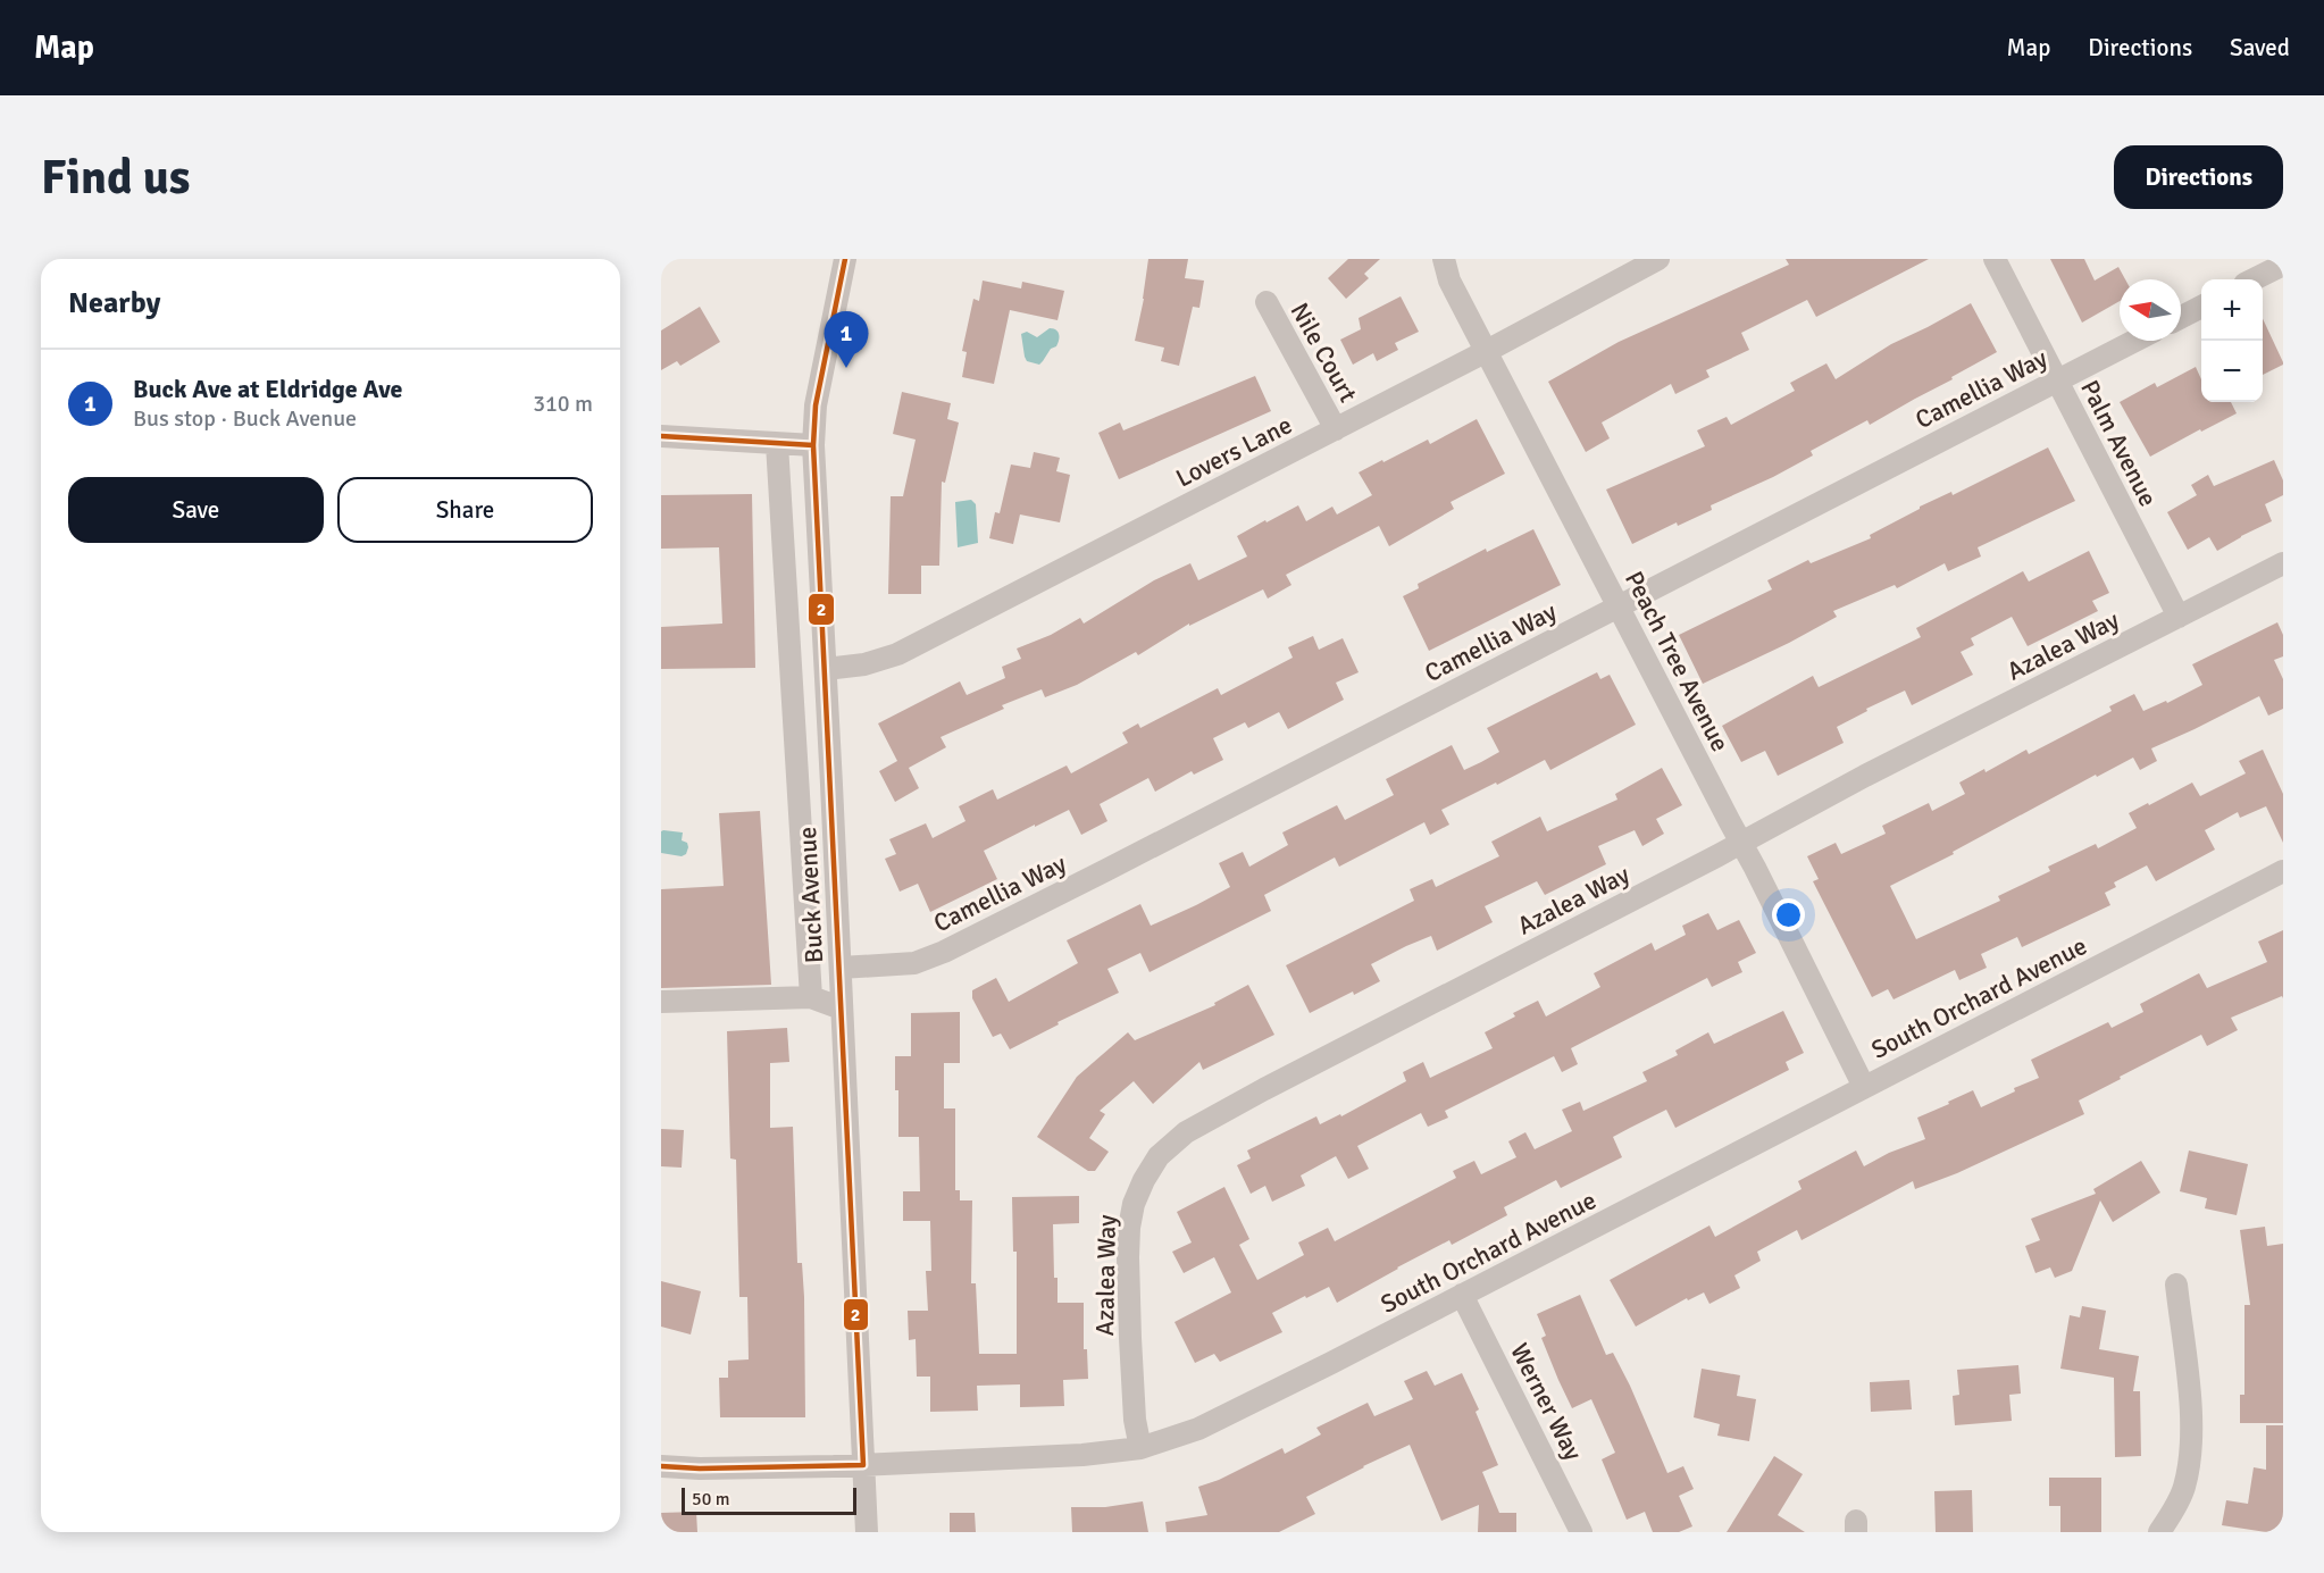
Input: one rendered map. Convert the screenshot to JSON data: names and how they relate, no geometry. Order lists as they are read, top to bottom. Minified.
{"streets":{"street":["Nile Court","Camellia Way","Palm Avenue","Lovers Lane","Azalea Way","Peach Tree Avenue","Buck Avenue","South Orchard Avenue","Werner Way"]},"crossings":[["Nile Court","Lovers Lane"],["Camellia Way","Palm Avenue"],["Camellia Way","Peach Tree Avenue"],["Camellia Way","Buck Avenue"],["Palm Avenue","Azalea Way"],["Lovers Lane","Peach Tree Avenue"],["Lovers Lane","Buck Avenue"],["Azalea Way","Peach Tree Avenue"],["Azalea Way","South Orchard Avenue"],["Peach Tree Avenue","South Orchard Avenue"],["Buck Avenue","South Orchard Avenue"],["South Orchard Avenue","Werner Way"]],"lines":["transit line 2"],"scale_bar":"50 m","north":"left","page":{"header":"Map","nav":["Map","Directions","Saved"],"buttons":["Directions",["Save","Share"]],"title":"Find us","heading":"Nearby","map_buttons":["+","−"],"pins":"1","list":[{"mark":"1","name":"Buck Ave at Eldridge Ave","note":"Bus stop · Buck Avenue","value":"310 m"}],"scale":"50 m"}}
